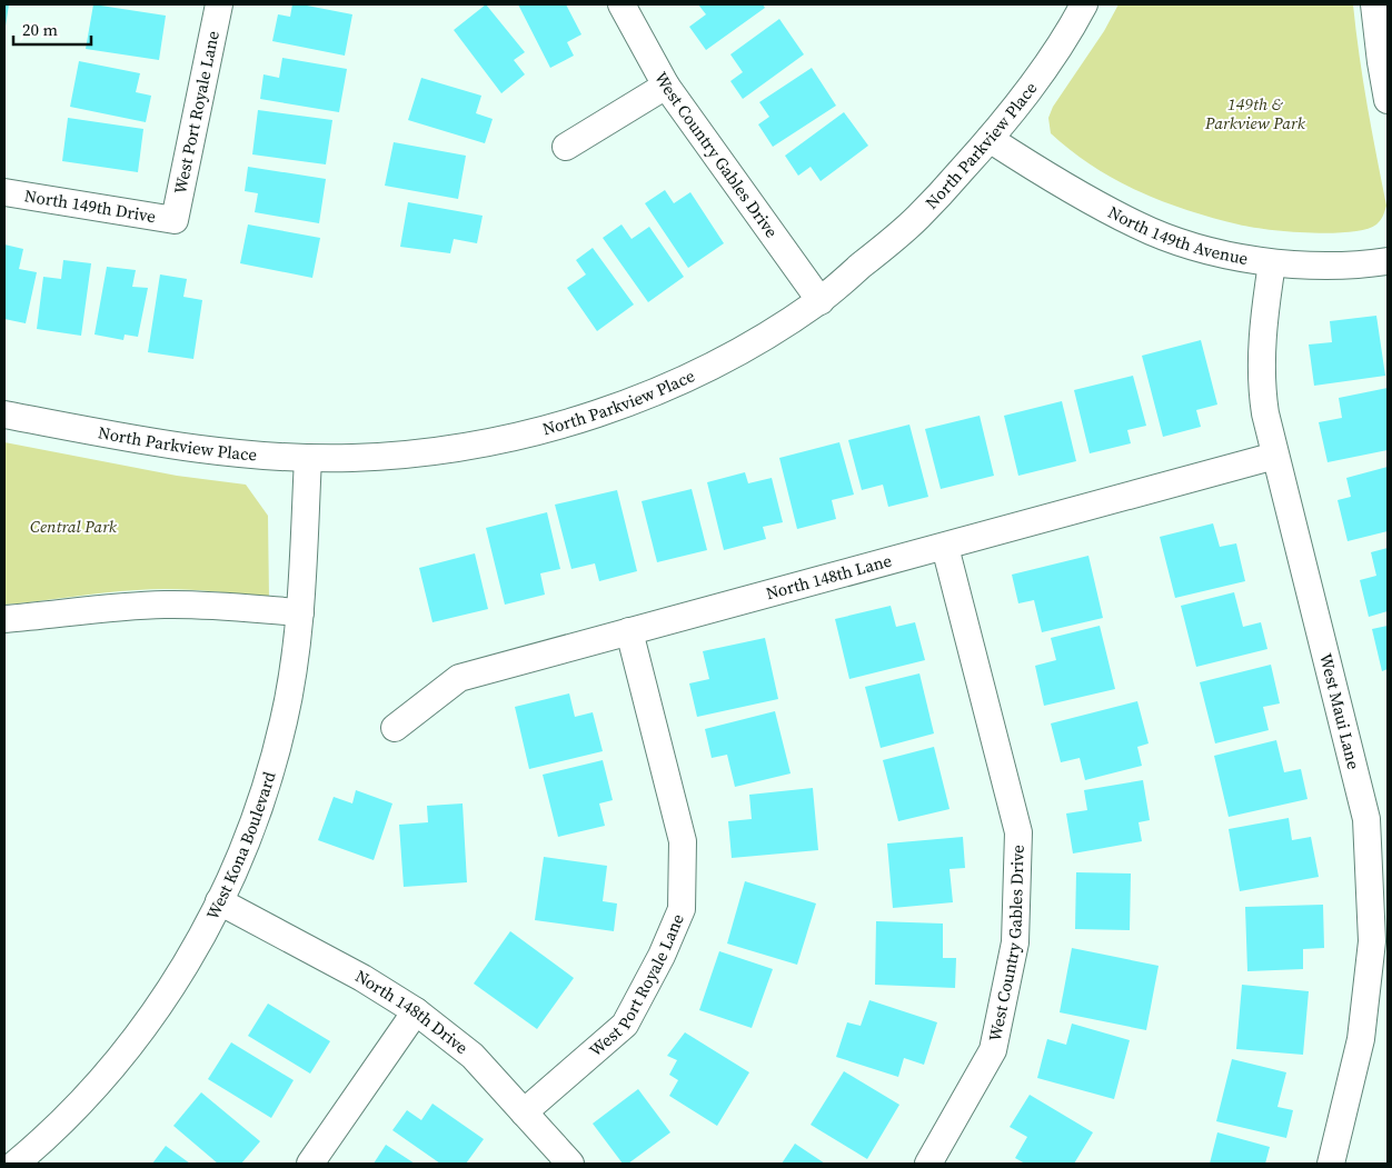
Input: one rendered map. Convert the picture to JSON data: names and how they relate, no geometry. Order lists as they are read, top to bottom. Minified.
{"streets":{"street":["West Port Royale Lane","North Parkview Place","West Country Gables Drive","North 149th Drive","North 149th Avenue","North 148th Lane","West Maui Lane","West Kona Boulevard","North 148th Drive"]},"crossings":[["West Port Royale Lane","North 149th Drive"],["West Port Royale Lane","North 148th Lane"],["West Port Royale Lane","North 148th Drive"],["North Parkview Place","West Country Gables Drive"],["North Parkview Place","North 149th Avenue"],["North Parkview Place","West Kona Boulevard"],["West Country Gables Drive","North 148th Lane"],["North 149th Avenue","West Maui Lane"],["North 148th Lane","West Maui Lane"],["West Kona Boulevard","North 148th Drive"]],"parks":["149th & Parkview Park","Central Park"],"scale_bar":"20 m"}
